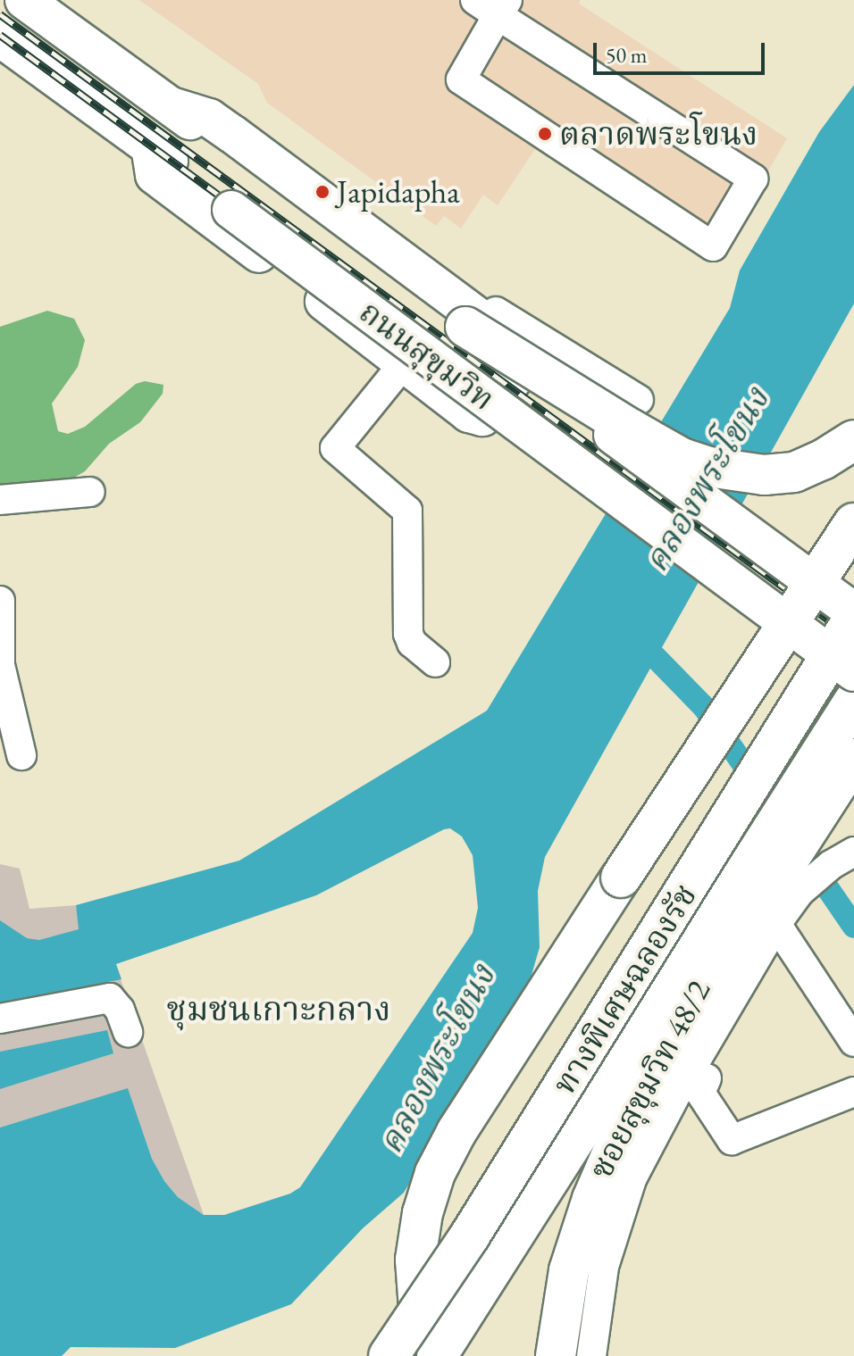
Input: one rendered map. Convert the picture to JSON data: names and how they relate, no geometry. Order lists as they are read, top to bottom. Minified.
{"streets":{"highway":["ทางพิเศษฉลองรัช"],"main road":["ถนนสุขุมวิท"],"street":["ซอยสุขุมวิท 48/2"]},"districts":["ชุมชนเกาะกลาง"],"water":["คลองพระโขนง"],"places":["ตลาดพระโขนง","Japidapha"],"scale_bar":"50 m"}
